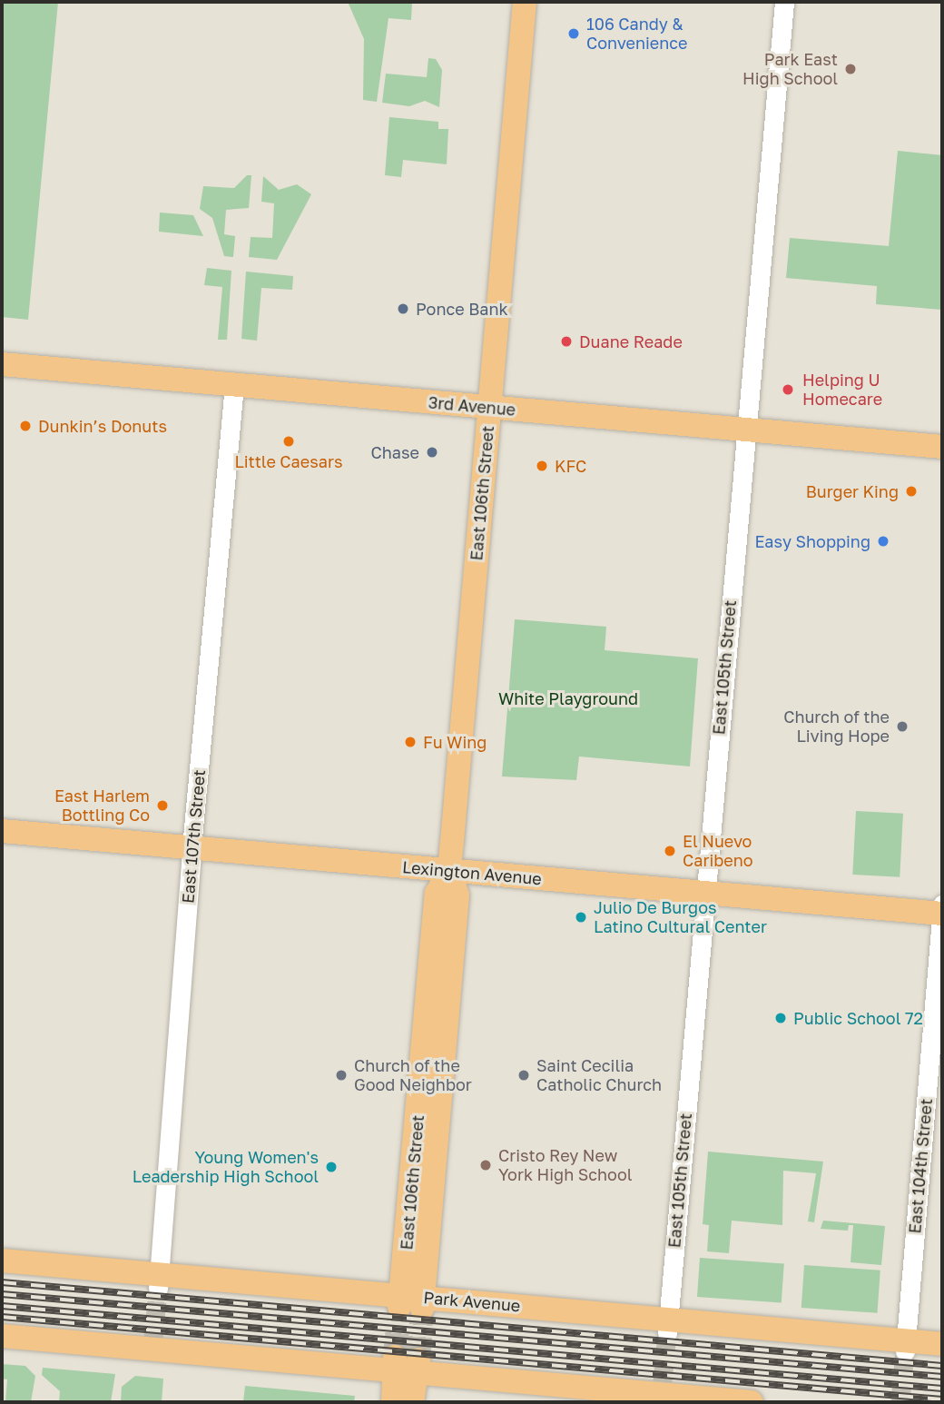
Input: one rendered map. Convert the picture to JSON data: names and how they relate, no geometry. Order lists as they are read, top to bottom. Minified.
{"streets":{"main road":["3rd Avenue","East 106th Street","Lexington Avenue","Park Avenue"],"street":["East 105th Street","East 107th Street","East 104th Street"]},"crossings":[["3rd Avenue","East 106th Street"],["3rd Avenue","East 105th Street"],["3rd Avenue","East 107th Street"],["East 106th Street","Lexington Avenue"],["East 106th Street","Park Avenue"],["East 105th Street","Lexington Avenue"],["East 105th Street","Park Avenue"],["East 107th Street","Lexington Avenue"],["East 107th Street","Park Avenue"],["Lexington Avenue","East 104th Street"],["East 104th Street","Park Avenue"]],"parks":["White Playground"],"places":["106 Candy & Convenience","Park East High School","Ponce Bank","Duane Reade","Helping U Homecare","Dunkin’s Donuts","Little Caesars","Chase","KFC","Burger King","Easy Shopping","Church of the Living Hope","Fu Wing","East Harlem Bottling Co","El Nuevo Caribeno","Julio De Burgos Latino Cultural Center","Public School 72","Church of the Good Neighbor","Saint Cecilia Catholic Church","Cristo Rey New York High School","Young Women's Leadership High School"]}
